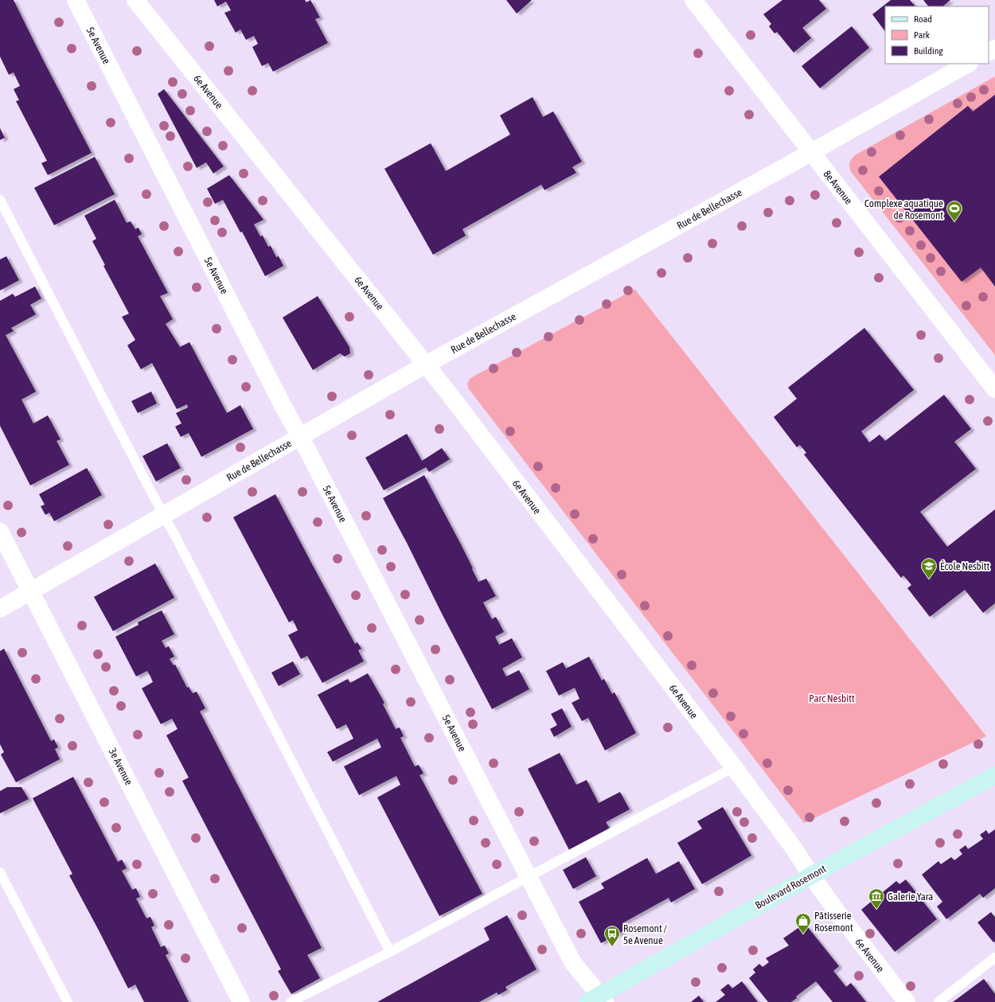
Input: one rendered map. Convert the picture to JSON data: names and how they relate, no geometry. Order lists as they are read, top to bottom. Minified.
{"streets":{"main road":["Boulevard Rosemont"],"street":["5e Avenue","6e Avenue","8e Avenue","Rue de Bellechasse","3e Avenue"]},"crossings":[["5e Avenue","Rue de Bellechasse"],["5e Avenue","Boulevard Rosemont"],["6e Avenue","Rue de Bellechasse"],["6e Avenue","Boulevard Rosemont"],["8e Avenue","Rue de Bellechasse"],["Rue de Bellechasse","3e Avenue"]],"parks":["Parc Nesbitt"],"places":{"sports":["Complexe aquatique de Rosemont"],"school or university":["École Nesbitt"],"museum":["Galerie Yara"],"shop":["Pâtisserie Rosemont"],"bus stop":["Rosemont / 5e Avenue"]},"legend":["Road","Park","Building"]}
